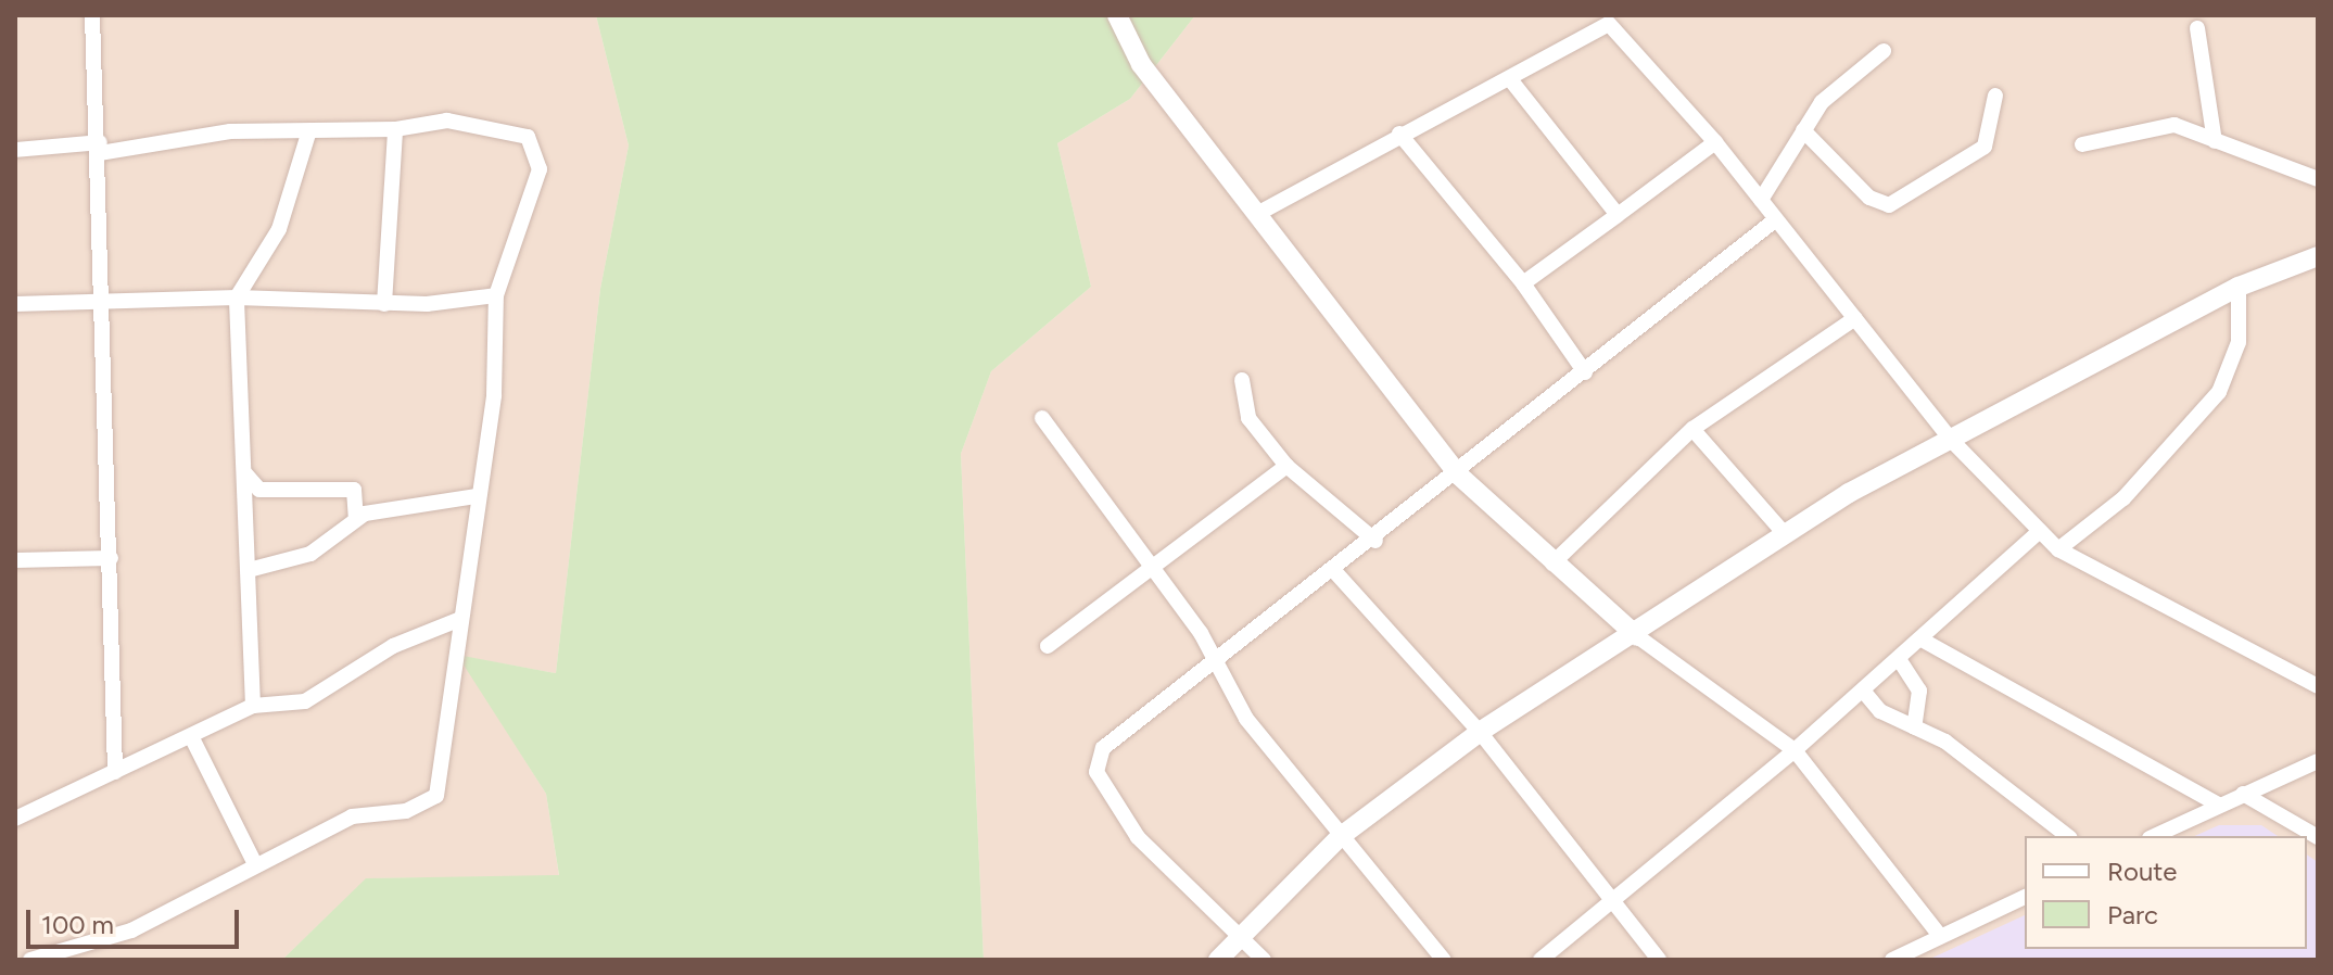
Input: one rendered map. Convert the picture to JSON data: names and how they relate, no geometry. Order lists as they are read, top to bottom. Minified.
{"legend":["Route","Parc"],"scale_bar":"100 m"}
